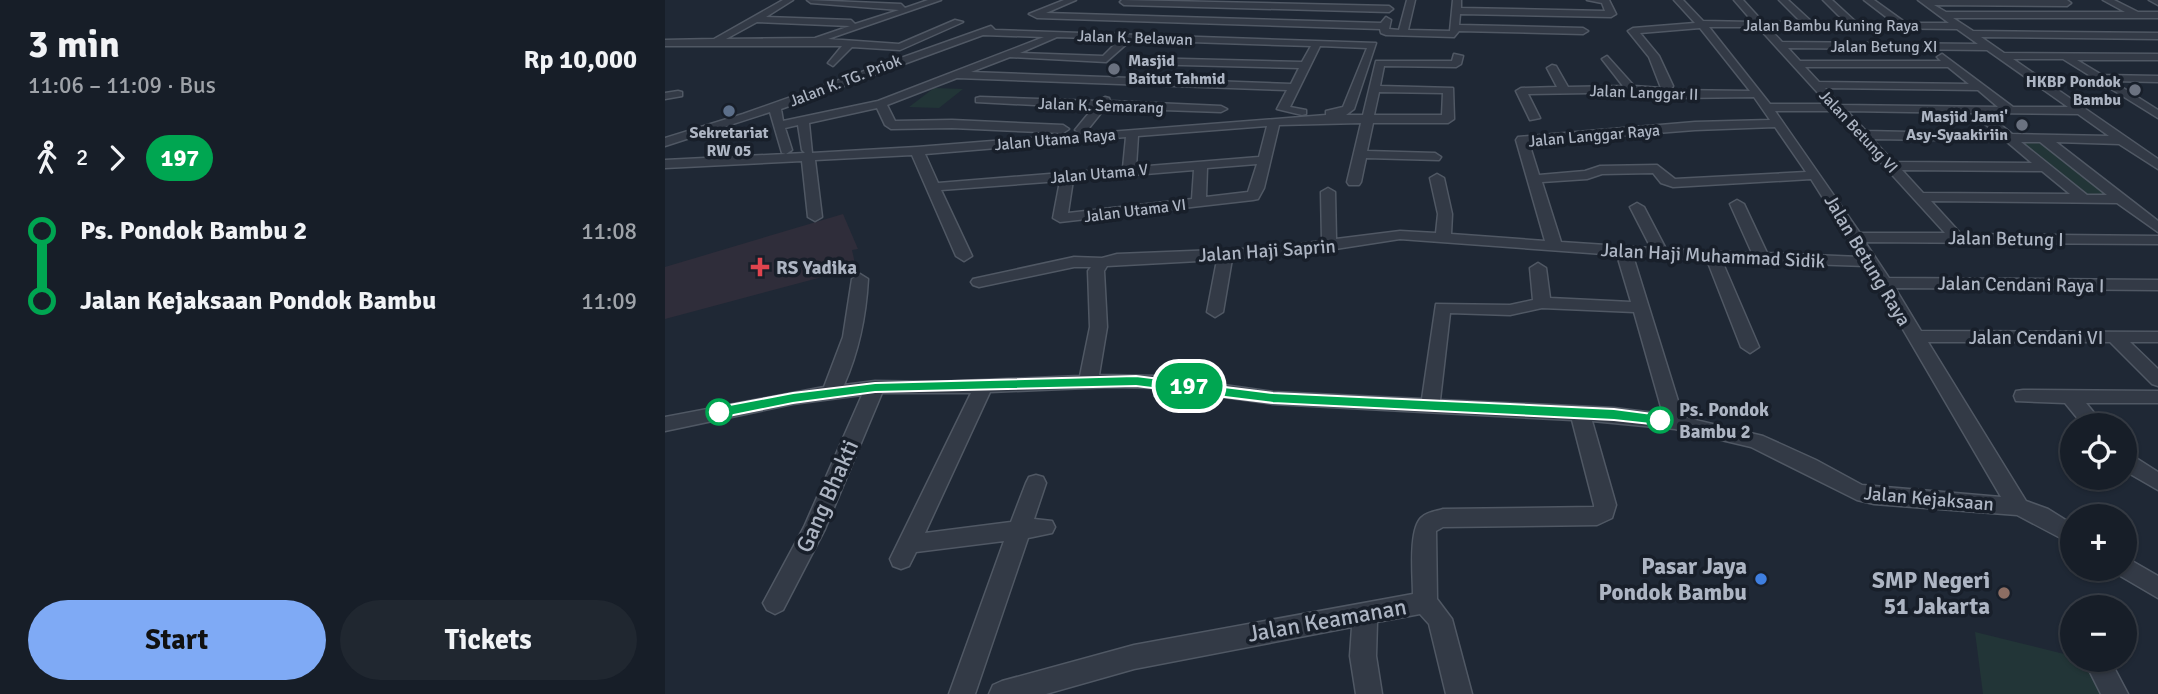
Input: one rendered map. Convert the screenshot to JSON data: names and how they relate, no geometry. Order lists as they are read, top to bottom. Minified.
{"streets":{"street":["Jalan Bambu Kuning Raya","Jalan K. Belawan","Jalan Betung XI","Jalan K. TG. Priok","Jalan Langgar II","Jalan K. Semarang","Jalan Betung VI","Jalan Langgar Raya","Jalan Utama Raya","Jalan Utama V","Jalan Utama VI","Jalan Betung I","Jalan Haji Saprin","Jalan Haji Muhammad Sidik","Jalan Betung Raya","Jalan Cendani Raya I","Jalan Cendani VI","Gang Bhakti","Jalan Kejaksaan","Jalan Keamanan"]},"crossings":[["Jalan Bambu Kuning Raya","Jalan Langgar II"],["Jalan Bambu Kuning Raya","Jalan Betung VI"],["Jalan Bambu Kuning Raya","Jalan Betung Raya"],["Jalan K. Belawan","Jalan K. TG. Priok"],["Jalan Betung XI","Jalan Betung VI"],["Jalan Langgar II","Jalan Betung Raya"],["Jalan Betung VI","Jalan Betung I"],["Jalan Langgar Raya","Jalan Haji Saprin"],["Jalan Langgar Raya","Jalan Haji Muhammad Sidik"],["Jalan Langgar Raya","Jalan Betung Raya"],["Jalan Utama V","Jalan Utama VI"],["Jalan Betung I","Jalan Betung Raya"],["Jalan Haji Saprin","Jalan Haji Muhammad Sidik"],["Jalan Haji Muhammad Sidik","Jalan Betung Raya"],["Jalan Betung Raya","Jalan Cendani Raya I"],["Jalan Betung Raya","Jalan Cendani VI"],["Jalan Betung Raya","Jalan Kejaksaan"],["Gang Bhakti","Jalan Kejaksaan"],["Jalan Kejaksaan","Jalan Keamanan"]],"places":{"other":["Masjid Baitut Tahmid","HKBP Pondok Bambu","Sekretariat RW 05","Masjid Jami' Asy-Syaakiriin","Ps. Pondok Bambu 2","Pasar Jaya Pondok Bambu","SMP Negeri 51 Jakarta"],"health":["RS Yadika"]},"lines":["bus line 197"],"page":{"heading":["3 min","11:06 – 11:09 · Bus","Rp 10,000"],"on_map":"197","legs":["2","197"],"list":[{"name":"Ps. Pondok Bambu 2","value":"11:08"},{"name":"Jalan Kejaksaan Pondok Bambu","value":"11:09"}],"map_buttons":["+","−"],"buttons":["Start","Tickets"]}}
